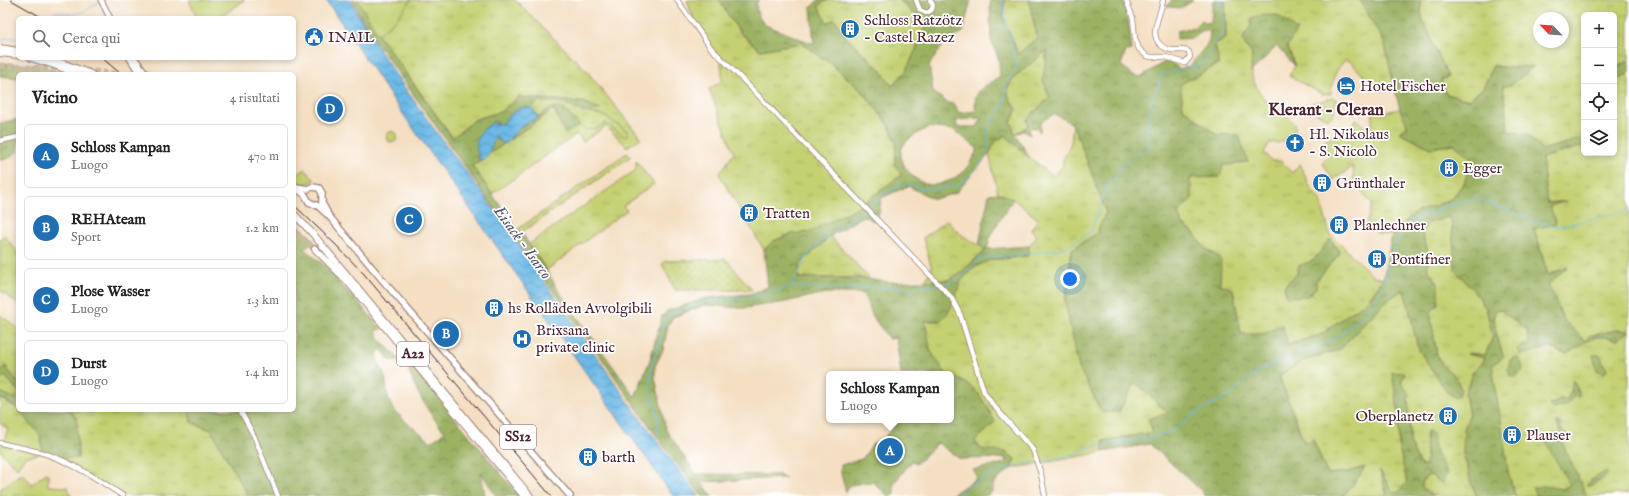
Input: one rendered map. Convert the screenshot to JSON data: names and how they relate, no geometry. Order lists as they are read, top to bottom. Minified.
{"streets":{"highway":["A22"],"main road":["SS12"]},"districts":["Klerant - Cleran"],"water":["Eisack - Isarco"],"places":{"building":["Schloss Ratzötz - Castel Razez","Egger","Grünthaler","Tratten","Planlechner","Pontifner","hs Rolläden Avvolgibili","Oberplanetz","Plauser","barth"],"public building":["INAIL"],"hotel":["Hotel Fischer"],"church":["Hl. Nikolaus - S. Nicolò"],"hospital":["Brixsana private clinic"]},"north":"top left","page":{"map_buttons":["+","−"],"search":"Cerca qui","heading":["Vicino","4 risultati"],"pins":["D","C","B","A"],"list":[{"mark":"A","name":"Schloss Kampan","note":"Luogo","value":"470 m"},{"mark":"B","name":"REHAteam","note":"Sport","value":"1.2 km"},{"mark":"C","name":"Plose Wasser","note":"Luogo","value":"1.3 km"},{"mark":"D","name":"Durst","note":"Luogo","value":"1.4 km"}],"popup":["Schloss Kampan","Luogo"]}}
